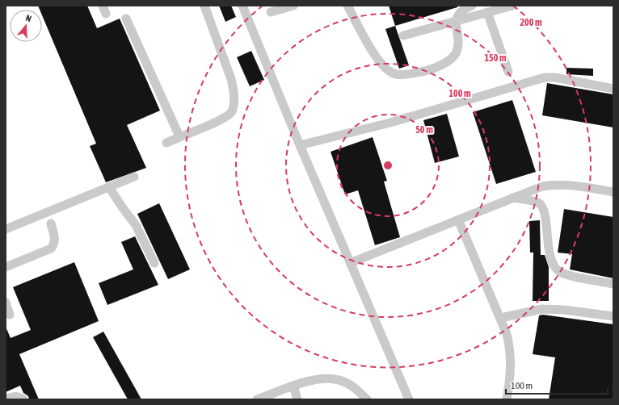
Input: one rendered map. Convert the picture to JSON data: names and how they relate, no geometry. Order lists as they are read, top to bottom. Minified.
{"scale_bar":"100 m","north":"top","rings":["200 m","150 m","100 m","50 m"]}
